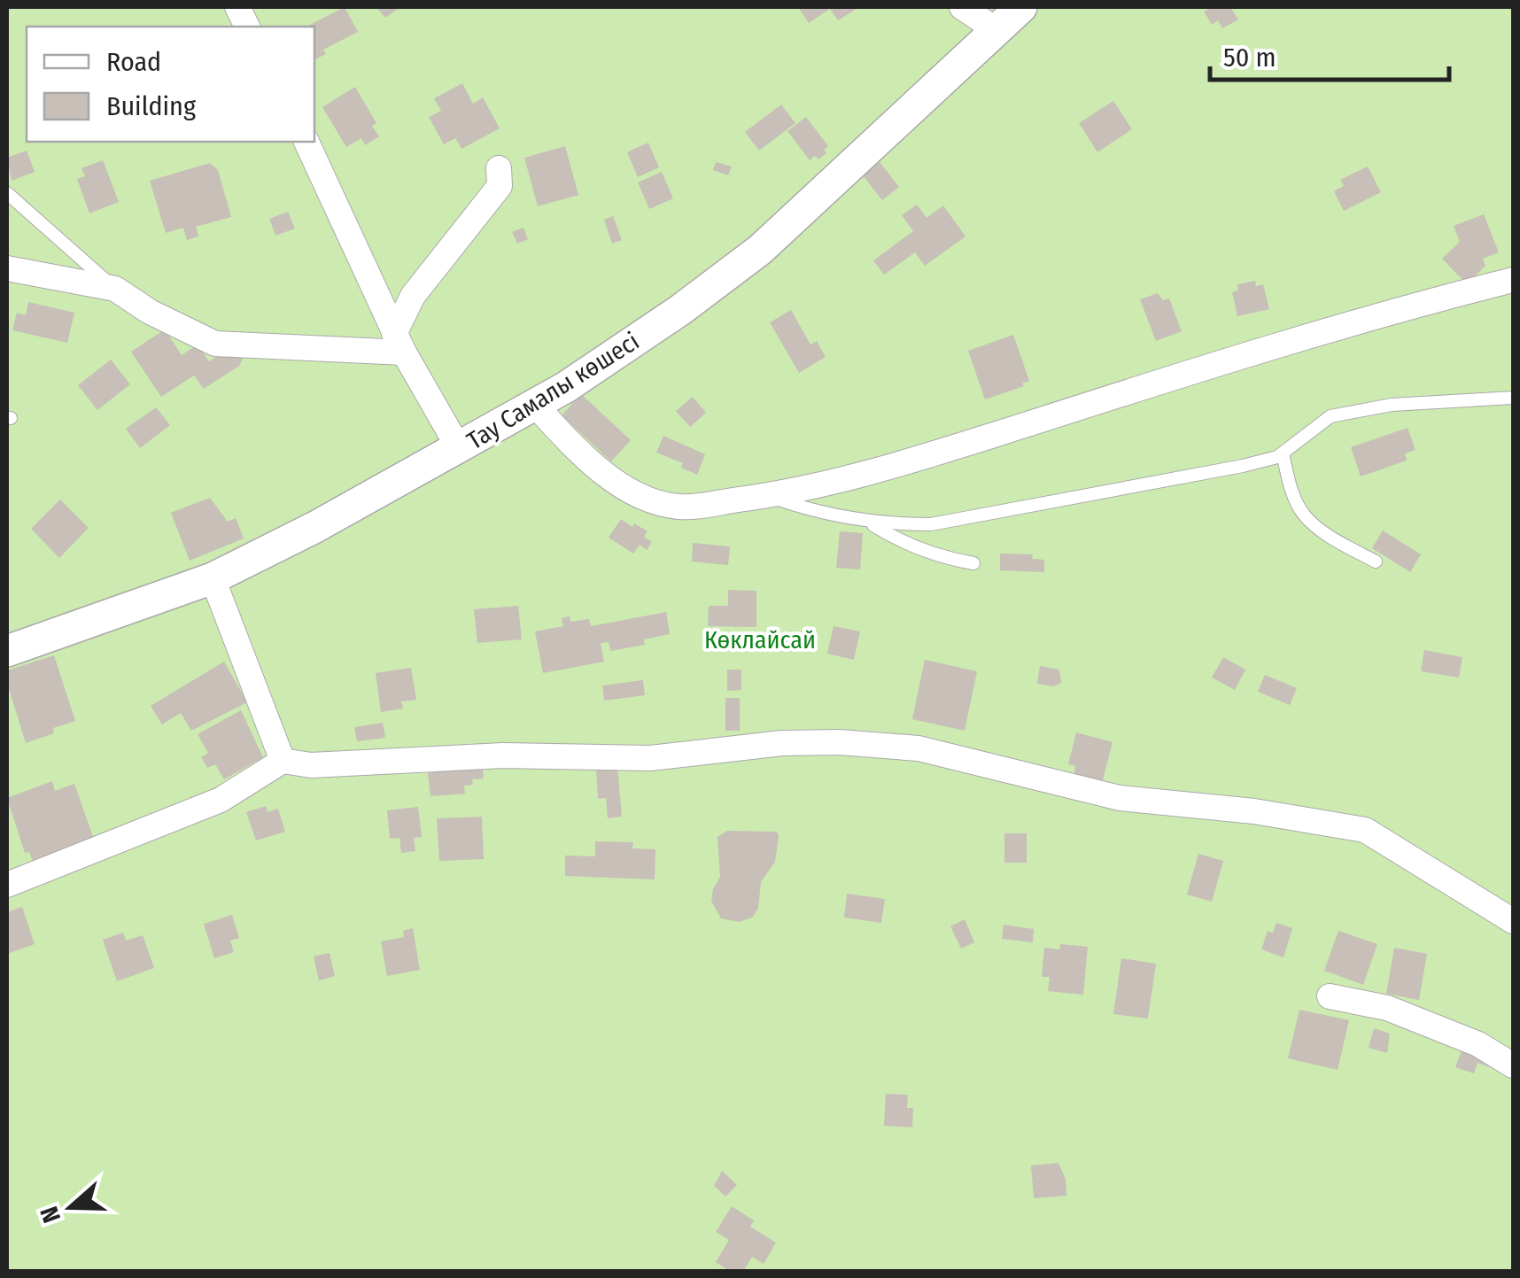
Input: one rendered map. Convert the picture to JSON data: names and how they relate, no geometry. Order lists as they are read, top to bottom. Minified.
{"streets":{"street":["Тау Самалы көшесі"]},"parks":["Көклайсай"],"legend":["Road","Building"],"scale_bar":"50 m","north":"left"}
